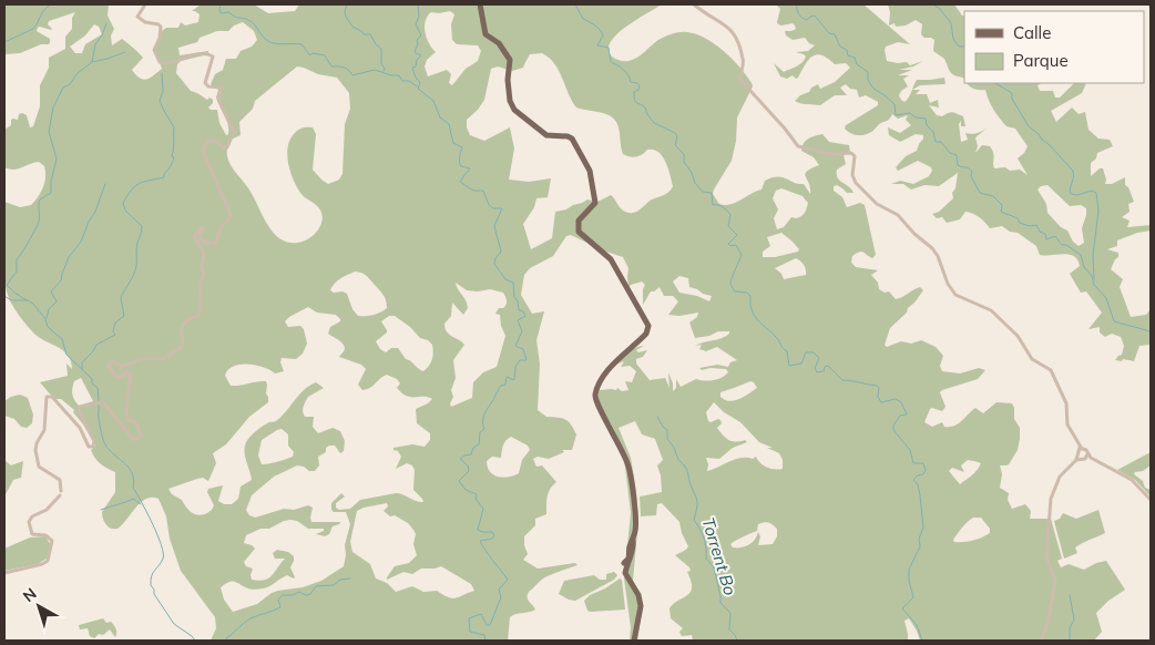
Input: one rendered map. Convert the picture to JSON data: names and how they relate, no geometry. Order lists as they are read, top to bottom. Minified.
{"water":["Torrent Bo"],"legend":["Calle","Parque"],"north":"top left"}
